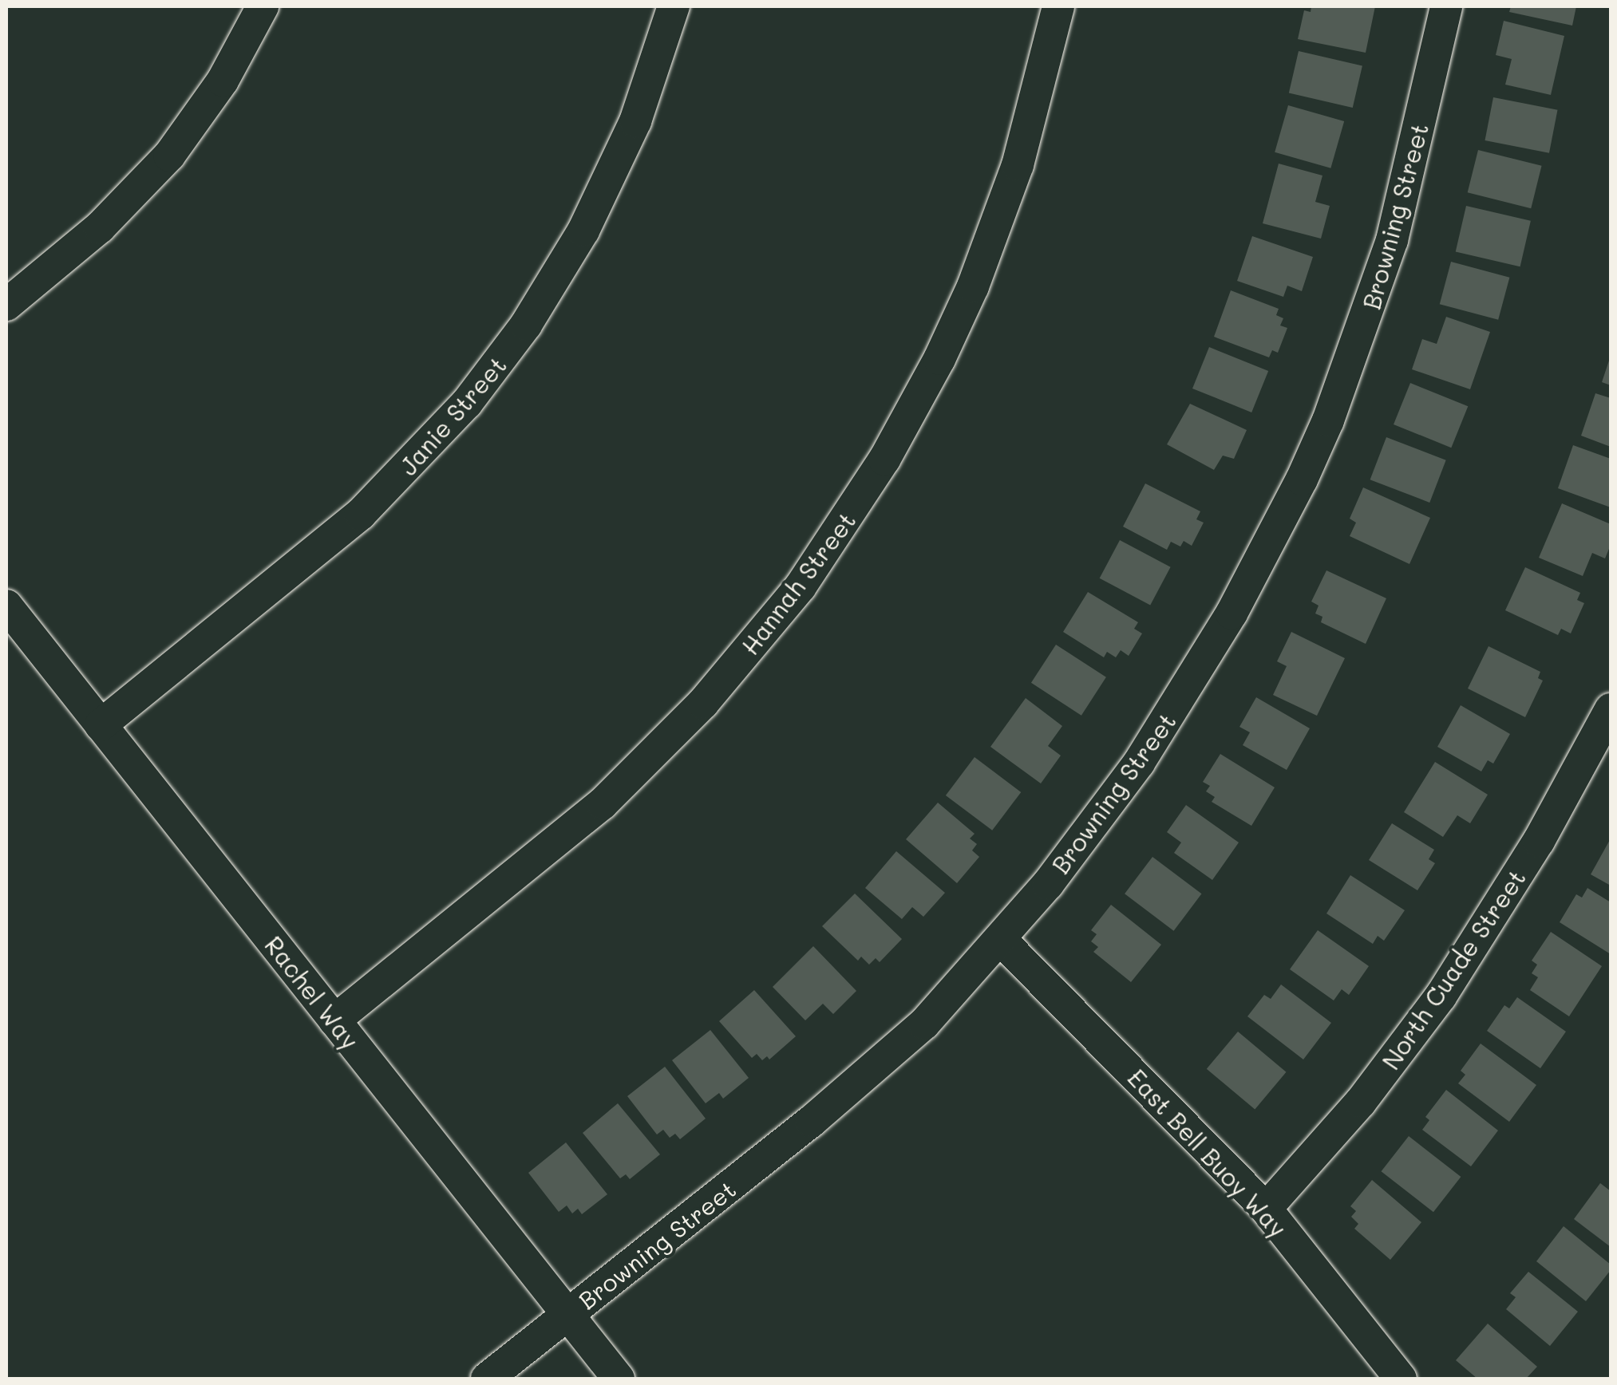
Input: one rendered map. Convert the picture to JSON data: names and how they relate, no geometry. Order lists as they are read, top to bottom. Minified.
{"streets":{"street":["Browning Street","Janie Street","Hannah Street","North Cuade Street","Rachel Way","East Bell Buoy Way"]},"crossings":[["Browning Street","Rachel Way"],["Browning Street","East Bell Buoy Way"],["Janie Street","Rachel Way"],["Hannah Street","Rachel Way"],["North Cuade Street","East Bell Buoy Way"]]}
